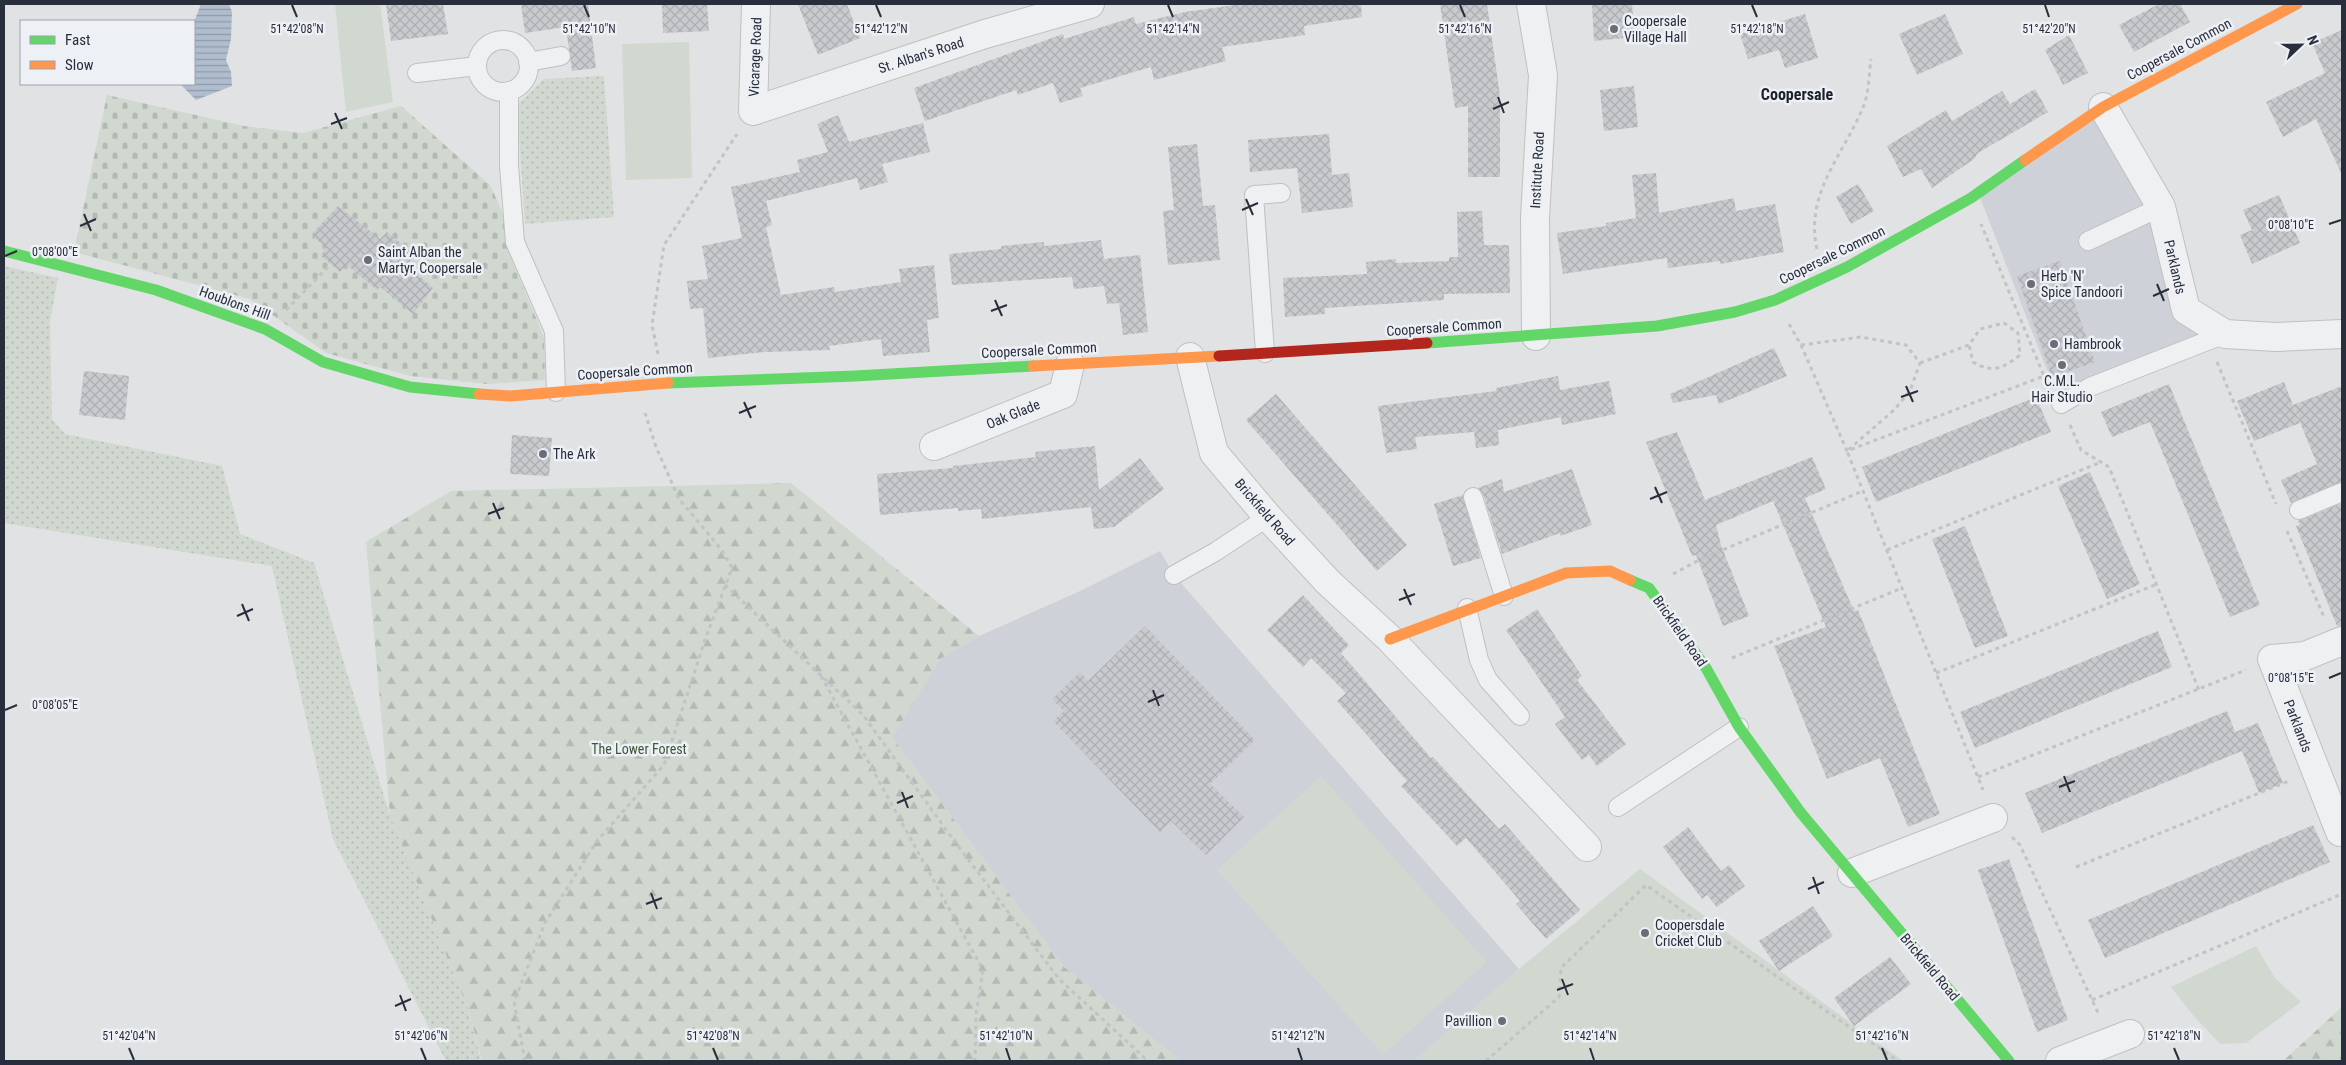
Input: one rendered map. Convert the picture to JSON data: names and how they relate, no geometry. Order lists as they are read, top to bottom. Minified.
{"streets":{"street":["Coopersale Common","St. Alban's Road","Vicarage Road","Institute Road","Parklands","Houblons Hill","Oak Glade","Brickfield Road"]},"crossings":[["Coopersale Common","Institute Road"],["Coopersale Common","Parklands"],["Coopersale Common","Houblons Hill"],["Coopersale Common","Oak Glade"],["Coopersale Common","Brickfield Road"],["St. Alban's Road","Vicarage Road"]],"districts":["Coopersale"],"parks":["The Lower Forest"],"places":["Coopersale Village Hall","Saint Alban the Martyr, Coopersale","Herb 'N' Spice Tandoori","Hambrook","C.M.L. Hair Studio","The Ark","Coopersdale Cricket Club","Pavillion"],"legend":["Fast","Slow"],"north":"right","coordinates":["51°42'08\"N","51°42'10\"N","51°42'12\"N","51°42'14\"N","51°42'16\"N","51°42'18\"N","51°42'20\"N","0°08'10\"E","0°08'00\"E","0°08'15\"E","0°08'05\"E","51°42'04\"N","51°42'06\"N"]}
